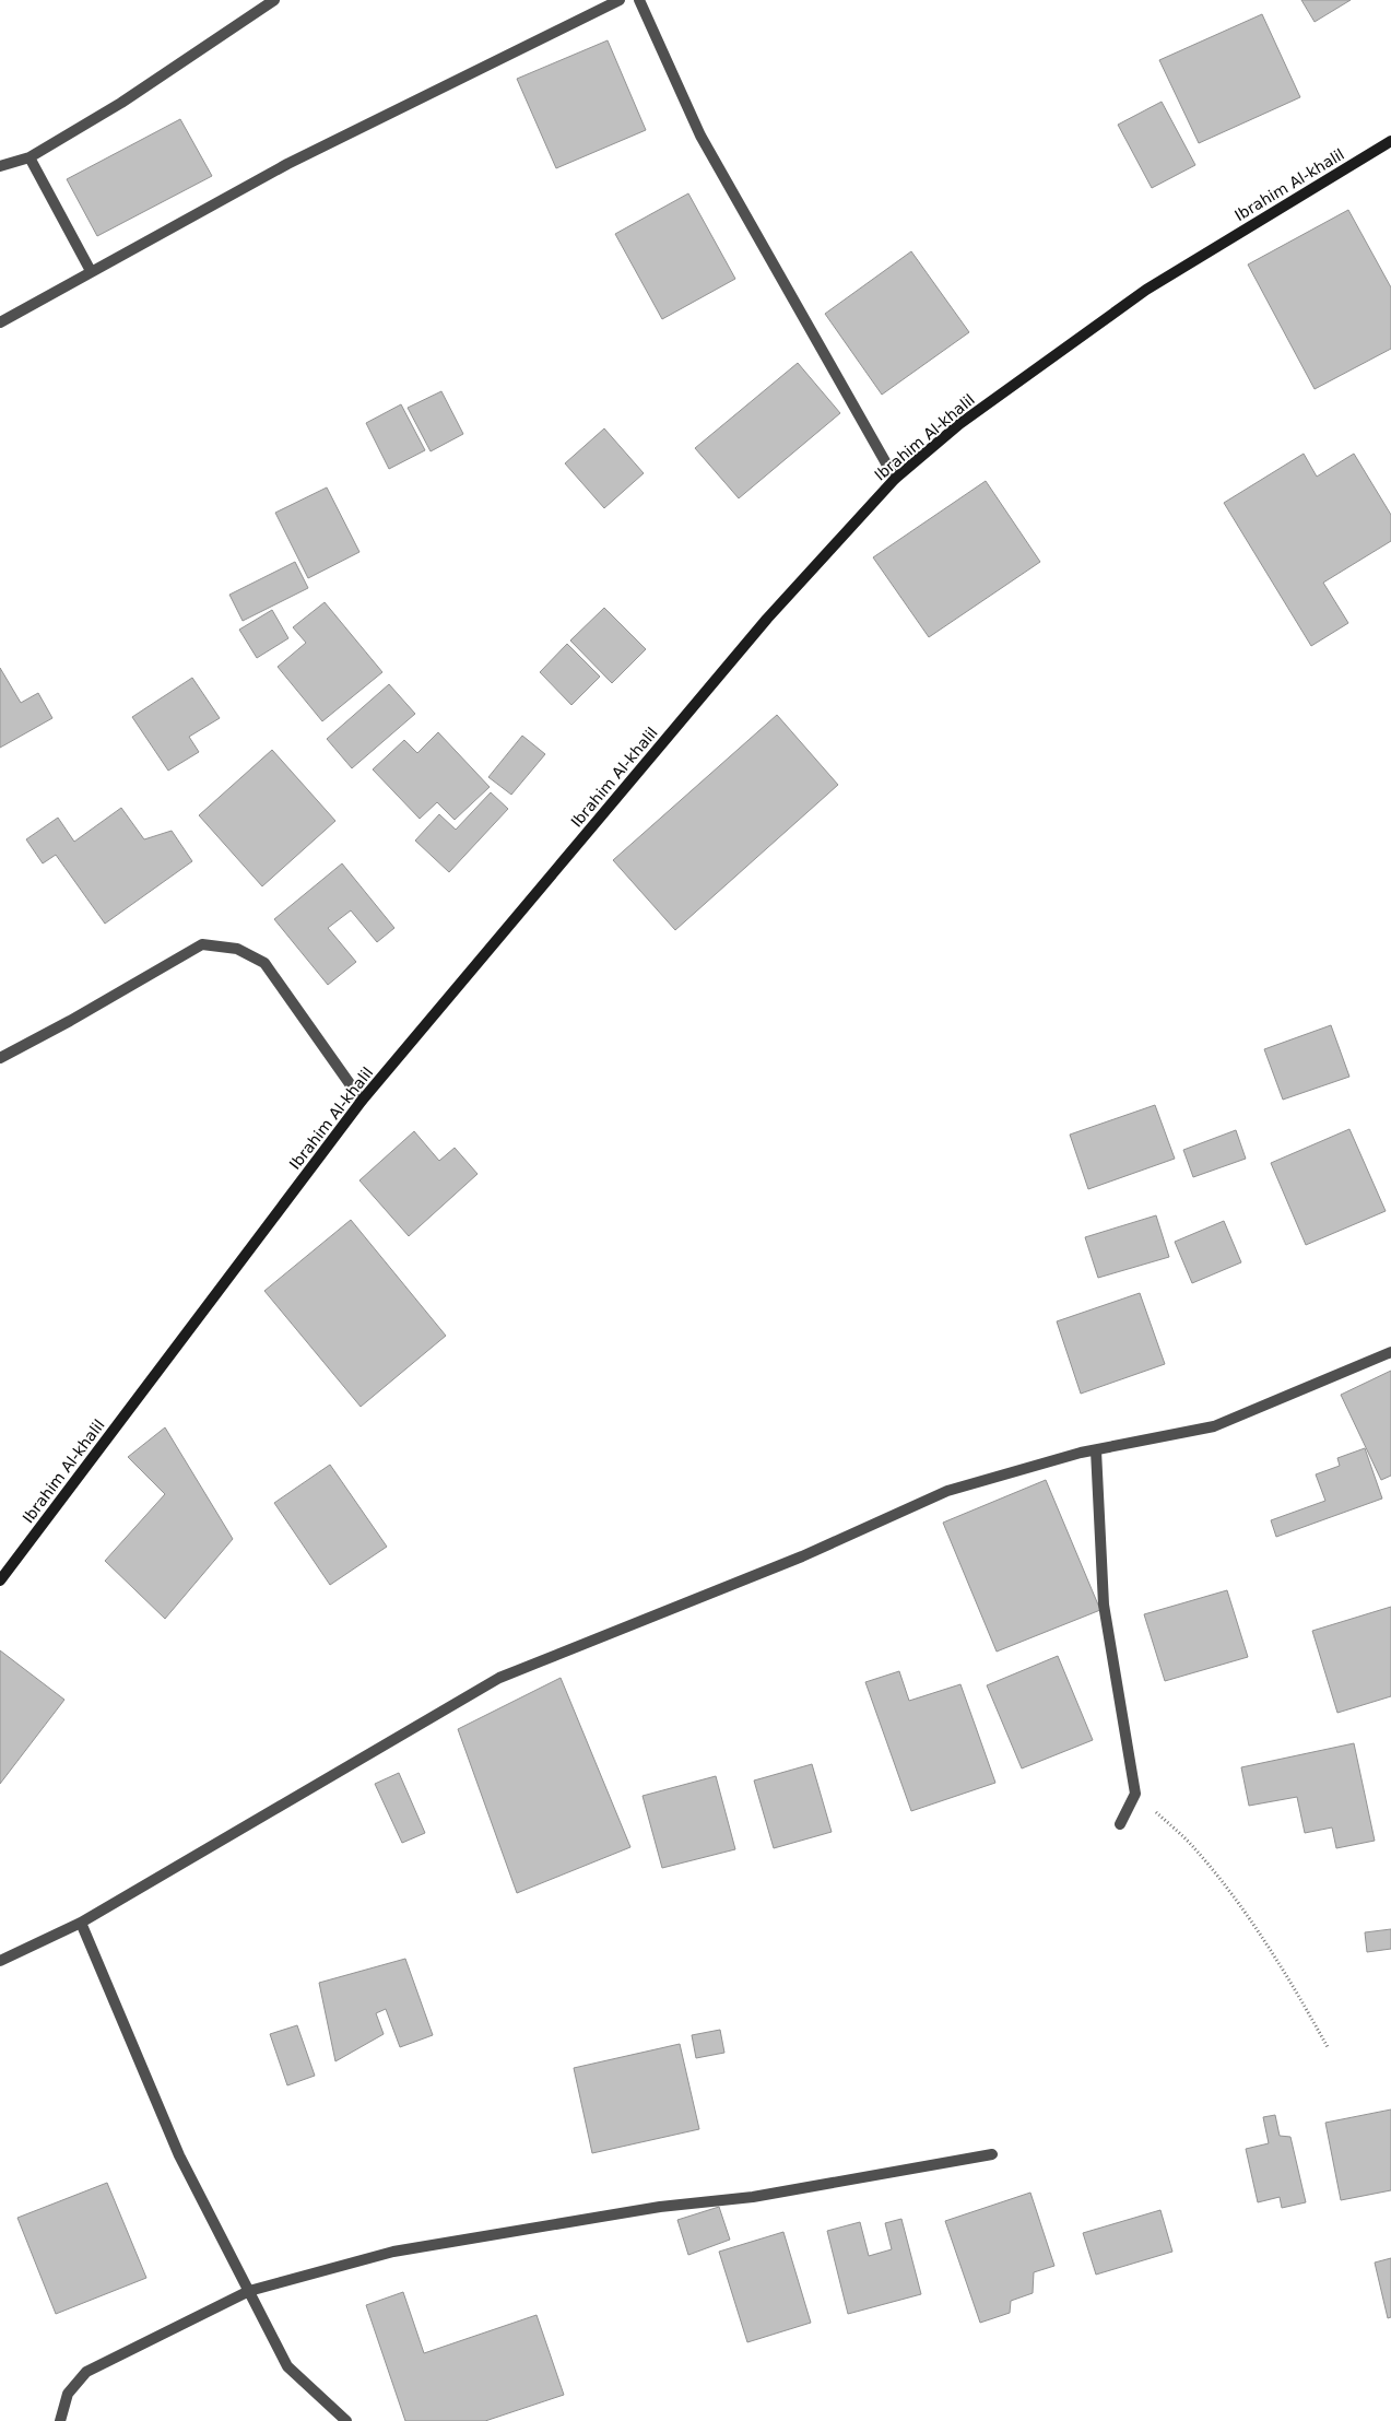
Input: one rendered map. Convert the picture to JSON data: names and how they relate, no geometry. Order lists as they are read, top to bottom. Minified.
{"streets":{"street":["Ibrahim Al-khalil"]}}
